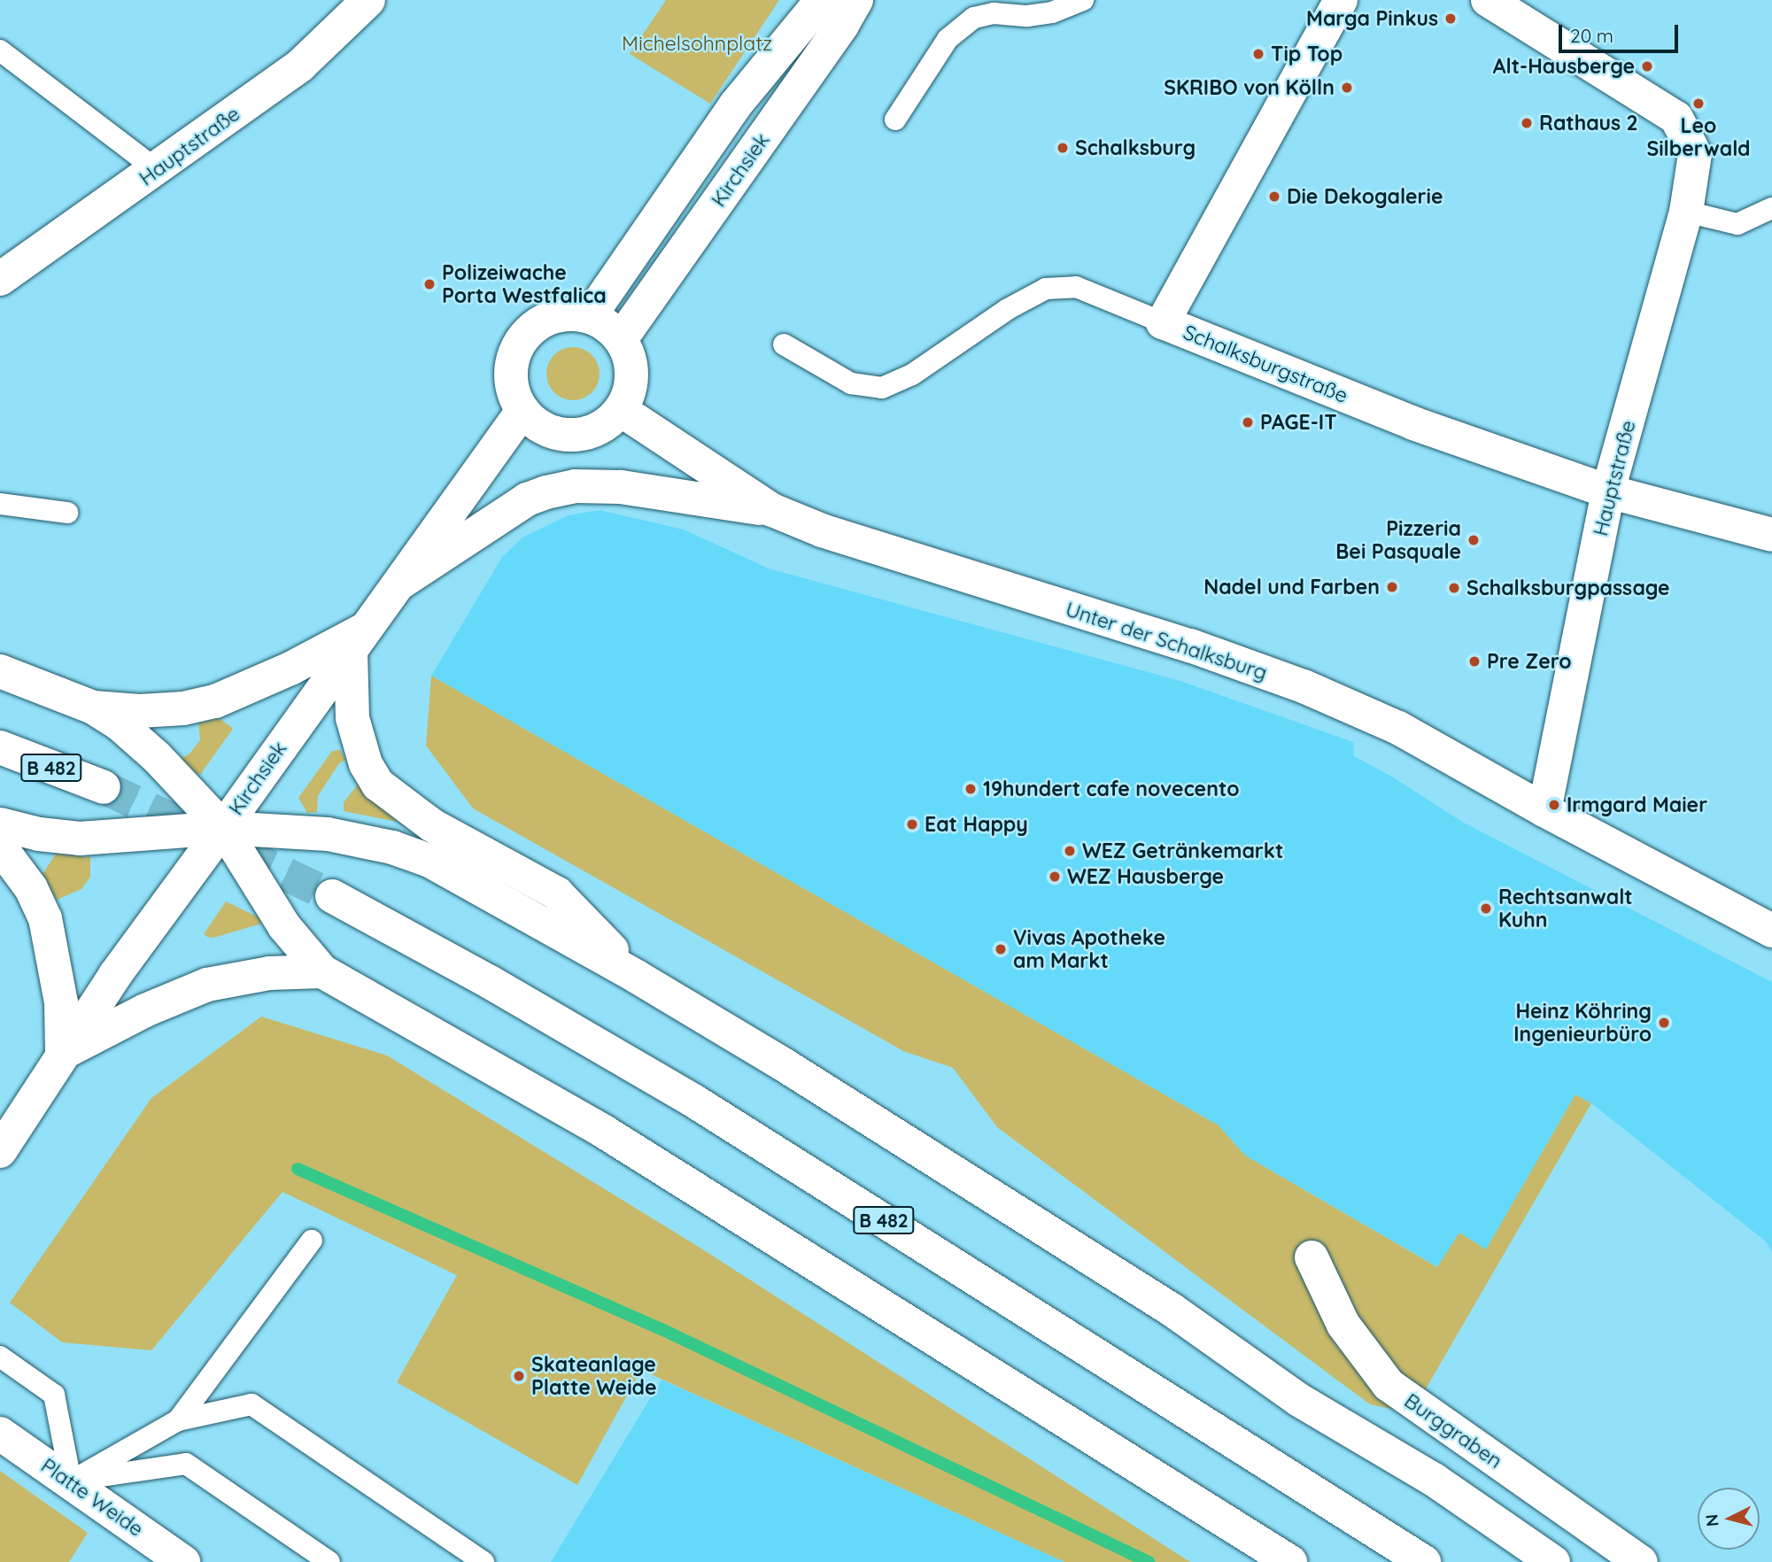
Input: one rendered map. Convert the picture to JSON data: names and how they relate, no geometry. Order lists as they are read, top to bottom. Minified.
{"streets":{"main road":["Hauptstraße","Kirchsiek","Schalksburgstraße","Unter der Schalksburg","B 482","Burggraben","Platte Weide"]},"crossings":[["Hauptstraße","Schalksburgstraße"],["Hauptstraße","Unter der Schalksburg"],["Kirchsiek","Unter der Schalksburg"]],"parks":["Michelsohnplatz"],"places":["Marga Pinkus","Tip Top","Alt-Hausberge","SKRIBO von Kölln","Leo Silberwald","Rathaus 2","Schalksburg","Die Dekogalerie","Polizeiwache Porta Westfalica","PAGE-IT","Pizzeria Bei Pasquale","Nadel und Farben","Schalksburgpassage","Pre Zero","19hundert cafe novecento","Irmgard Maier","Eat Happy","WEZ Getränkemarkt","WEZ Hausberge","Rechtsanwalt Kuhn","Vivas Apotheke am Markt","Heinz Köhring Ingenieurbüro","Skateanlage Platte Weide"],"scale_bar":"20 m","north":"left"}
